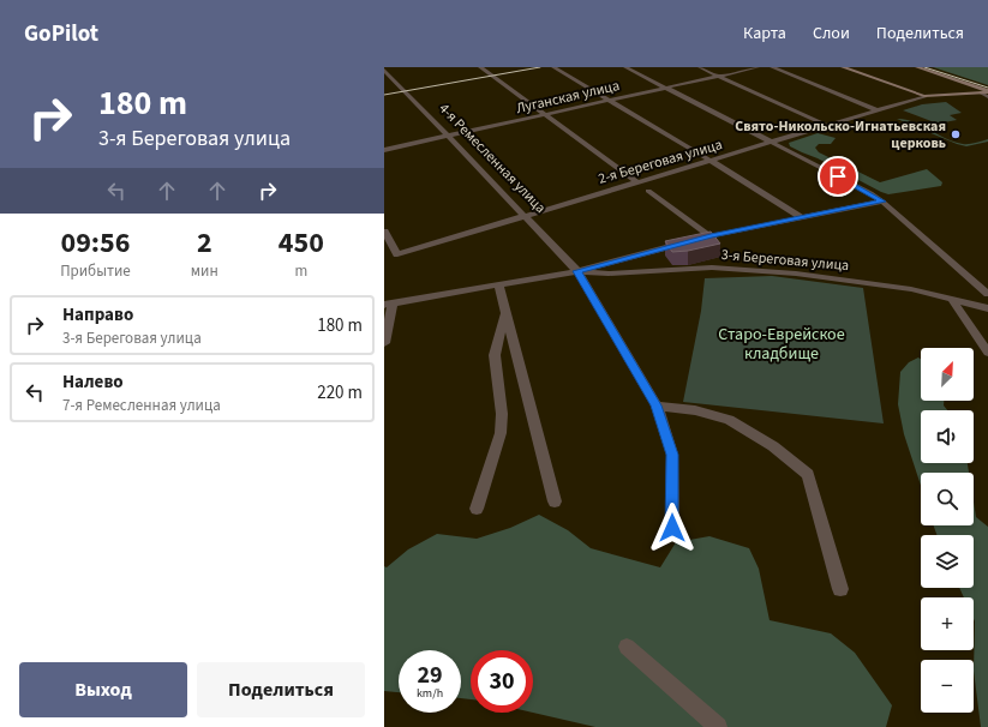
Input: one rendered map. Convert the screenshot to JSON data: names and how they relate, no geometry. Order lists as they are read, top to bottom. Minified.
{"streets":{"main road":["2-я Береговая улица"],"street":["Луганская улица","4-я Ремесленная улица","3-я Береговая улица"]},"crossings":[["Луганская улица","4-я Ремесленная улица"],["4-я Ремесленная улица","2-я Береговая улица"],["4-я Ремесленная улица","3-я Береговая улица"]],"parks":["Старо-Еврейское кладбище"],"places":["Свято-Никольско-Игнатьевская церковь"],"north":"top right","page":{"header":"GoPilot","nav":["Карта","Слои","Поделиться"],"turn":["180 m","3-я Береговая улица"],"eta":["09:56","Прибытие","2","мин","450","m"],"list":[{"name":"Направо","note":"3-я Береговая улица","value":"180 m"},{"name":"Налево","note":"7-я Ремесленная улица","value":"220 m"}],"map_buttons":["+","−"],"speed":"29 km/h","limit":"30","buttons":["Выход","Поделиться"]}}
